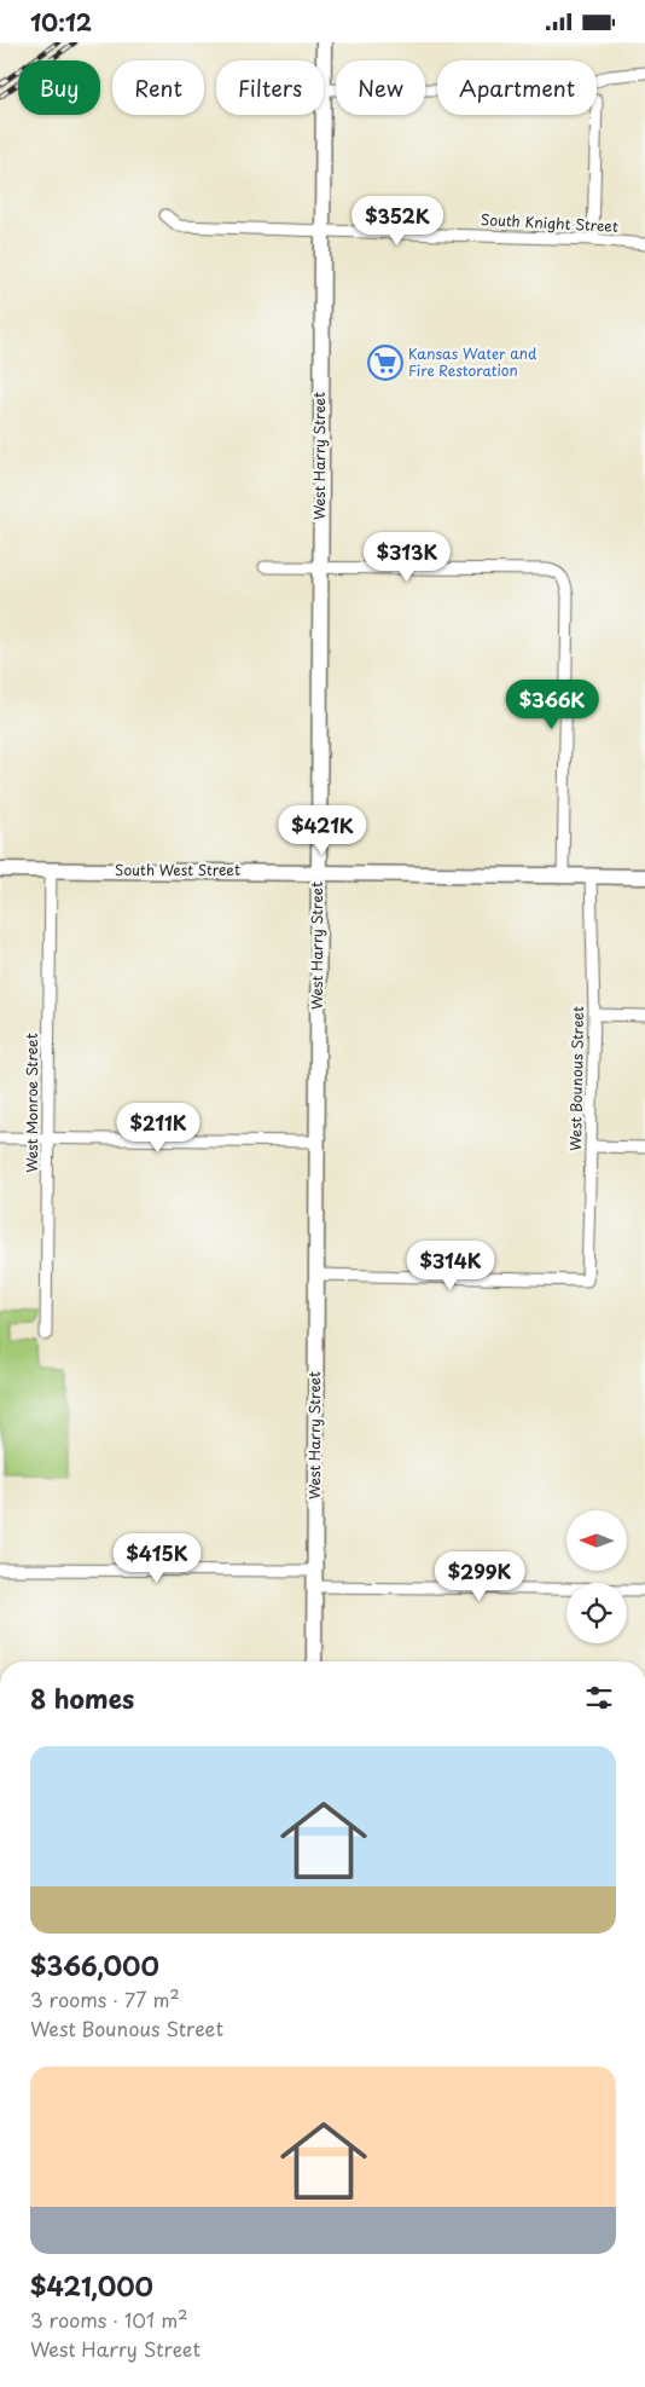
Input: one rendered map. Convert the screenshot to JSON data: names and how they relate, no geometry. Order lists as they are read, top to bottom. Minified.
{"streets":{"street":["South Knight Street","West Harry Street","South West Street","West Bounous Street","West Monroe Street"]},"crossings":[["South Knight Street","West Harry Street"],["West Harry Street","South West Street"],["West Harry Street","West Bounous Street"],["South West Street","West Bounous Street"],["South West Street","West Monroe Street"]],"places":{"supermarket":["Kansas Water and Fire Restoration"]},"north":"left","page":{"status":"10:12","chip":["Buy","Rent","Filters","New","Apartment"],"price":["$352K","$313K","$366K","$421K","$211K","$314K","$415K","$299K"],"heading":"8 homes","list":[{"name":"$366,000","note":"3 rooms · 77 m² · West Bounous Street"},{"name":"$421,000","note":"3 rooms · 101 m² · West Harry Street"}]}}
